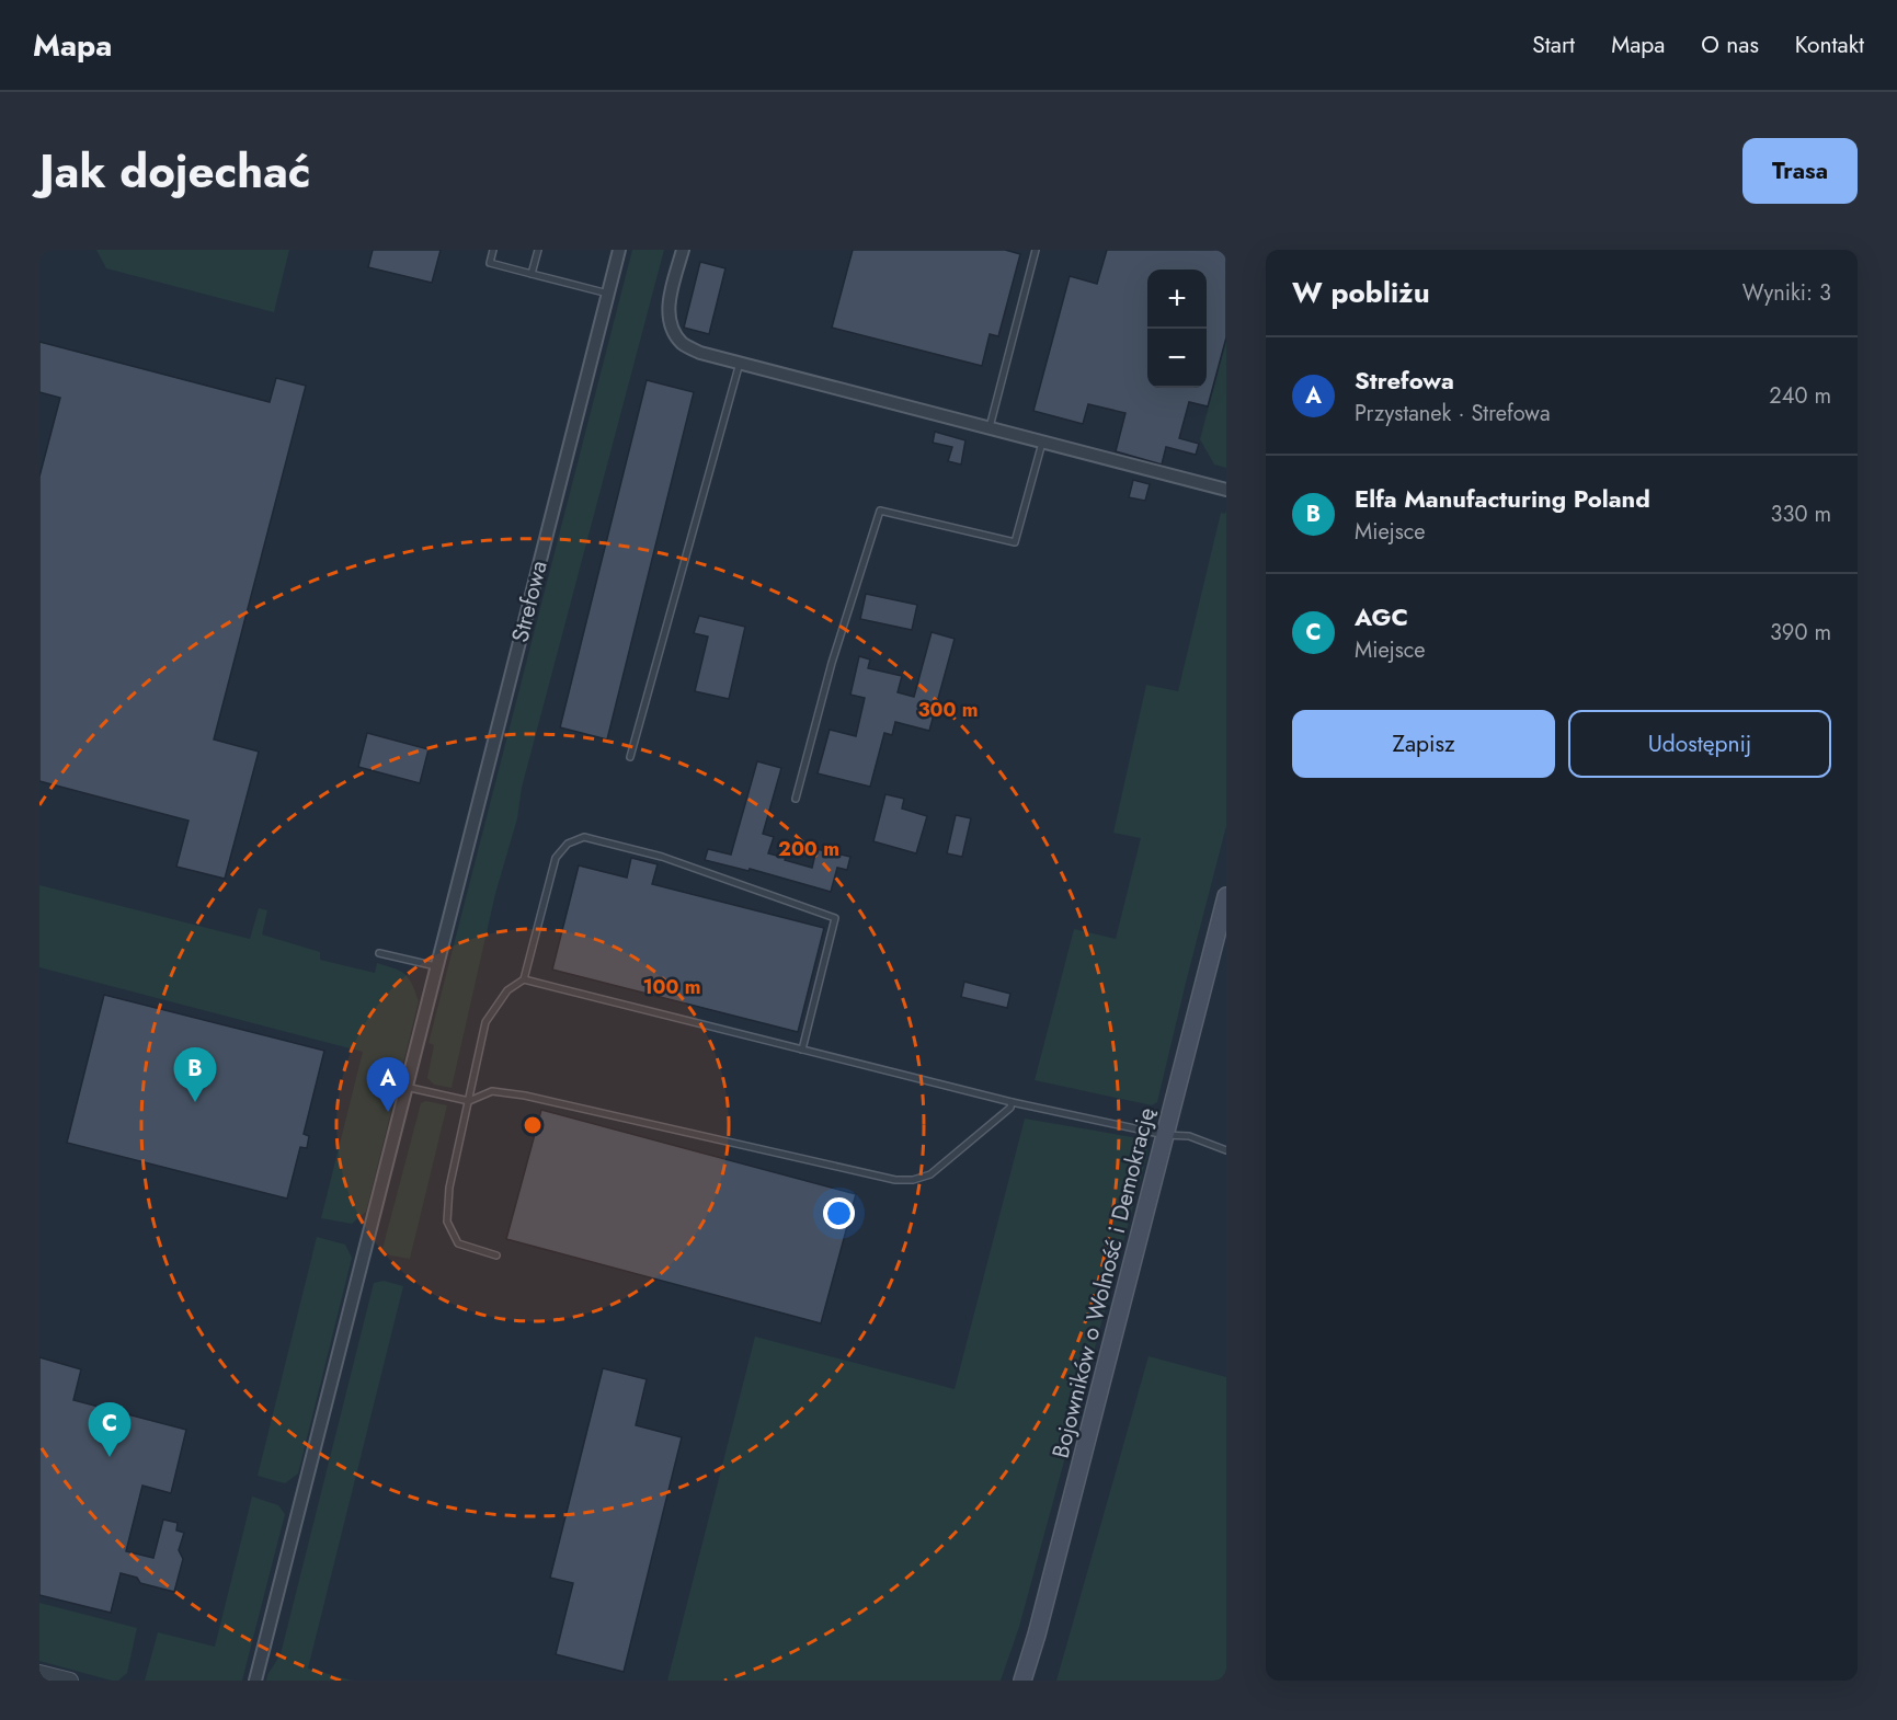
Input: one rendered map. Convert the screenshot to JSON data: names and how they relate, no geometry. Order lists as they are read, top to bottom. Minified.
{"streets":{"main road":["Bojowników o Wolność i Demokrację"],"street":["Strefowa"]},"page":{"header":"Mapa","nav":["Start","Mapa","O nas","Kontakt"],"title":"Jak dojechać","buttons":["Trasa",["Zapisz","Udostępnij"]],"heading":["W pobliżu","Wyniki: 3"],"map_buttons":["+","−"],"list":[{"mark":"A","name":"Strefowa","note":"Przystanek · Strefowa","value":"240 m"},{"mark":"B","name":"Elfa Manufacturing Poland","note":"Miejsce","value":"330 m"},{"mark":"C","name":"AGC","note":"Miejsce","value":"390 m"}],"pins":["B","A","C"]},"rings":["300 m","200 m","100 m"]}
